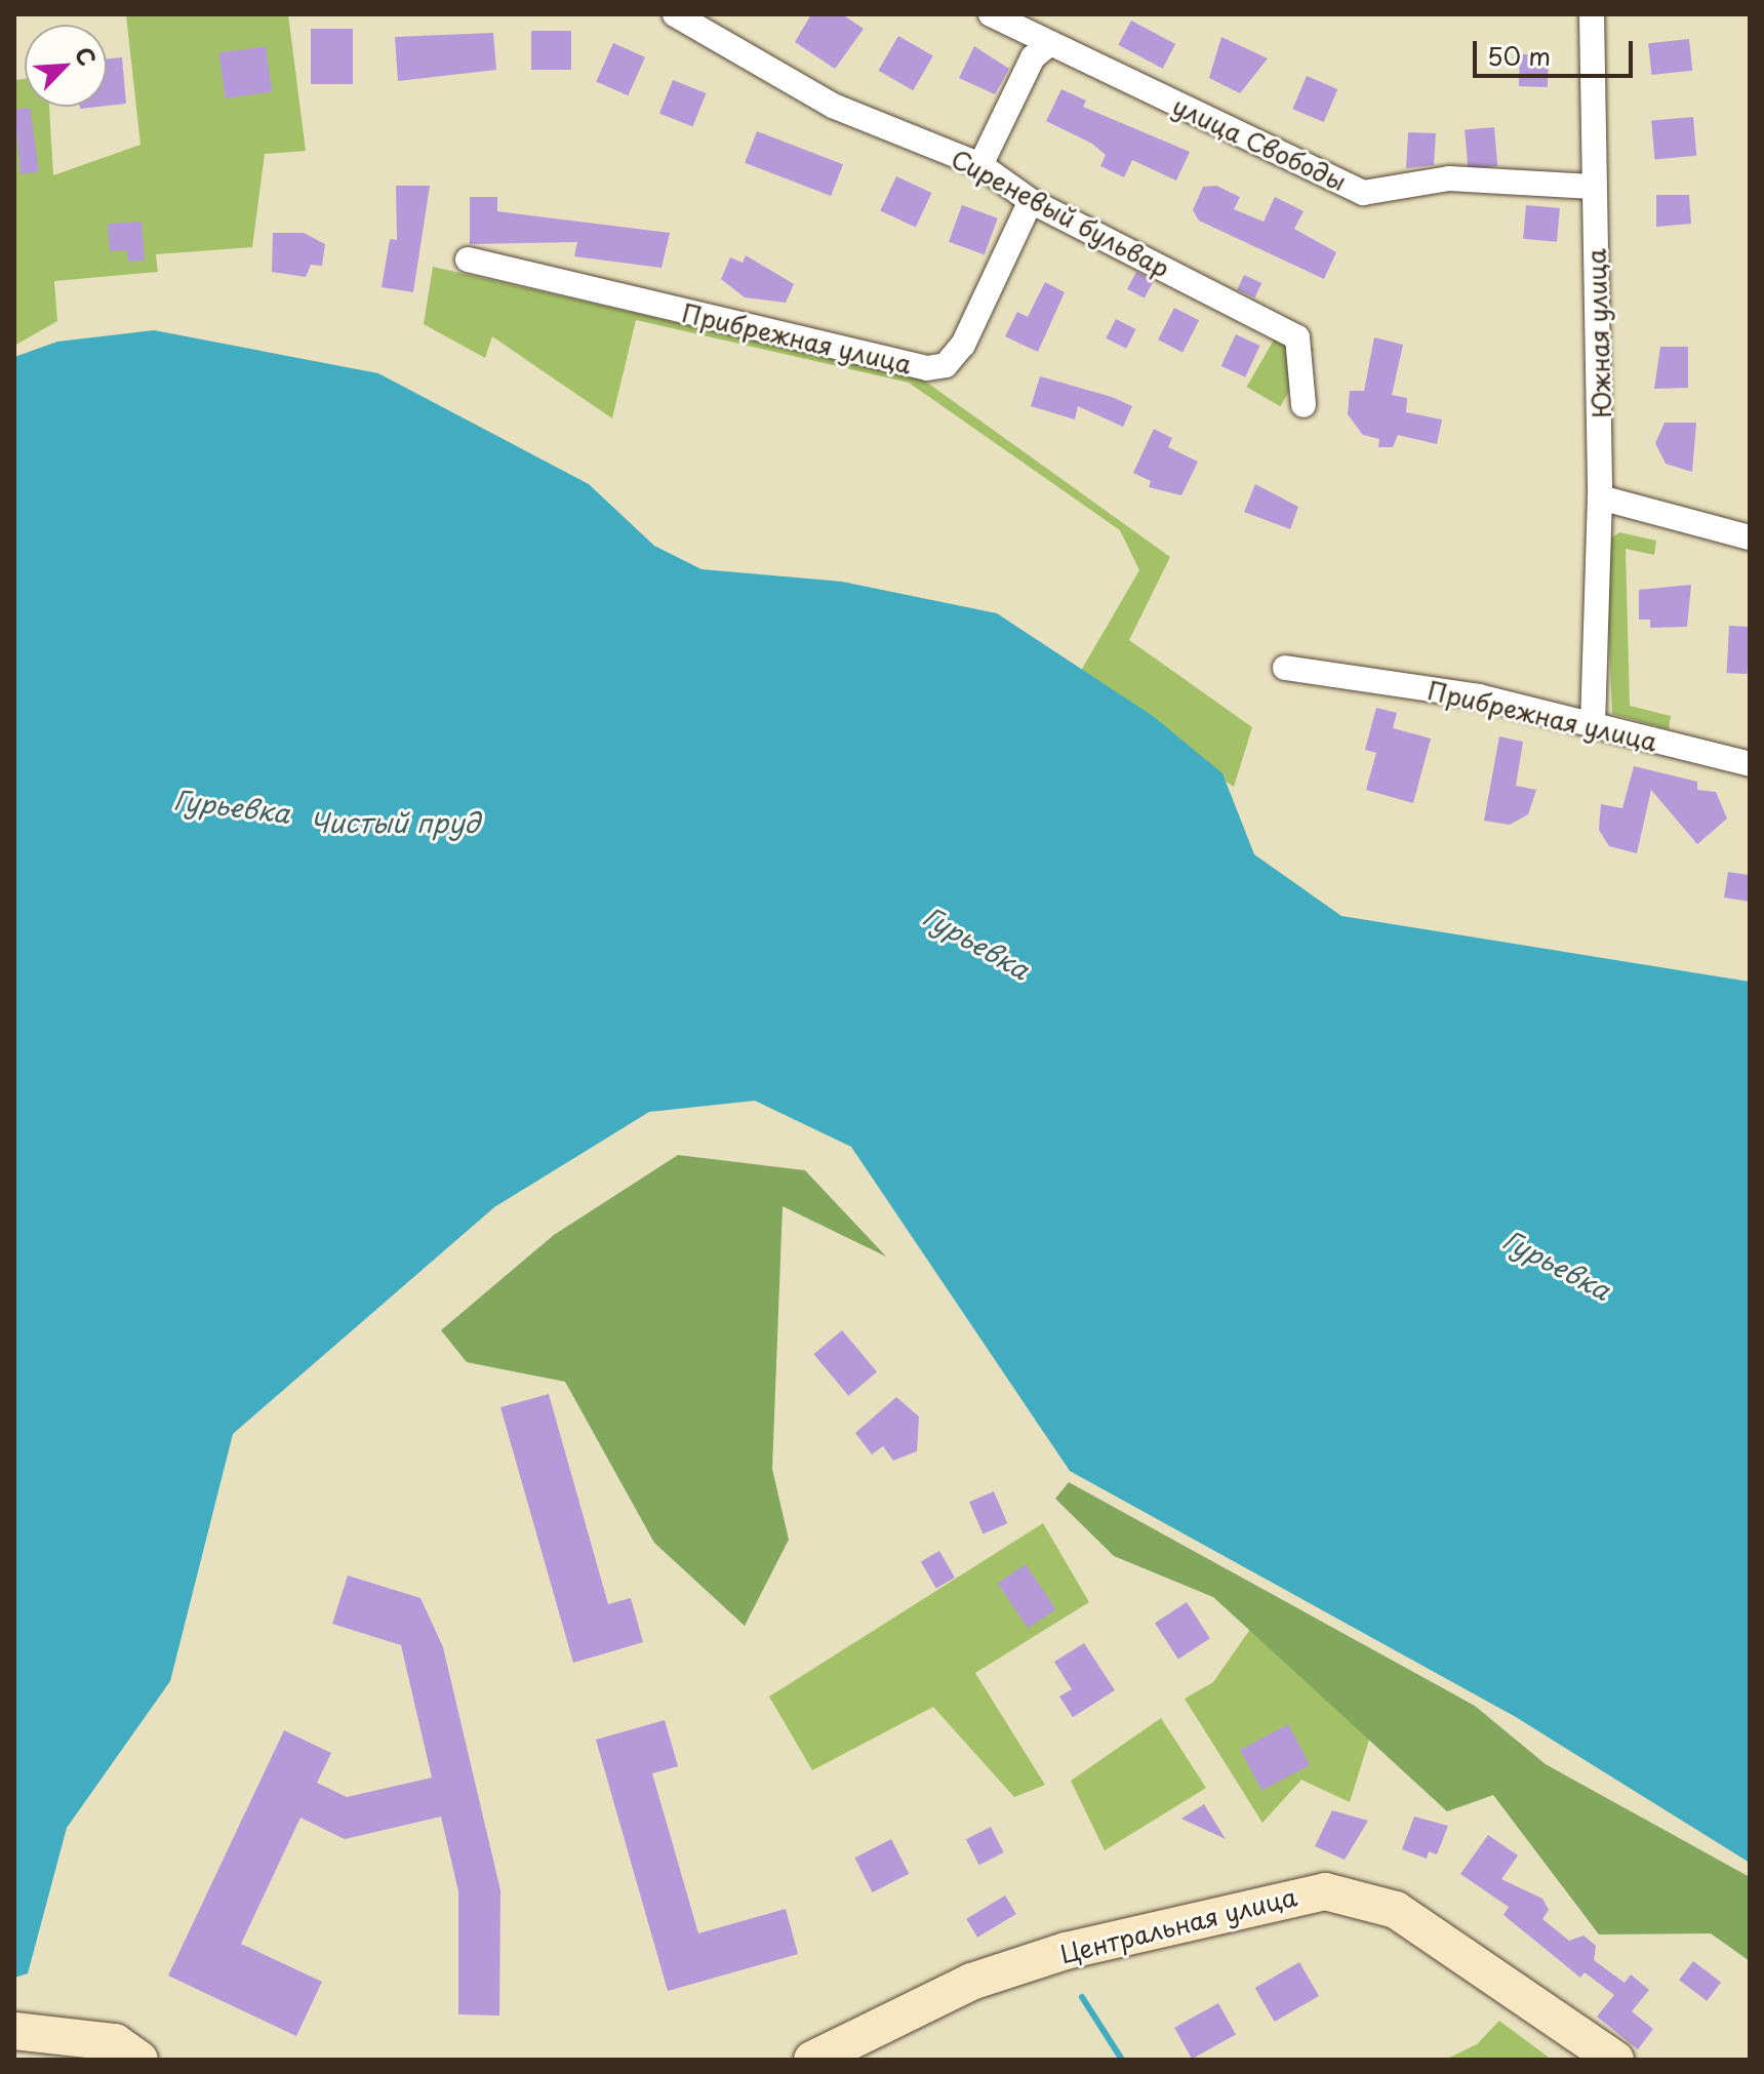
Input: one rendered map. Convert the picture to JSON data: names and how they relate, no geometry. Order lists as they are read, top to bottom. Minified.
{"streets":{"main road":["Центральная улица"],"street":["улица Свободы","Сиреневый бульвар","Южная улица","Прибрежная улица"]},"crossings":[["улица Свободы","Южная улица"],["Сиреневый бульвар","Прибрежная улица"],["Южная улица","Прибрежная улица"]],"water":["Гурьевка","Чистый пруд"],"scale_bar":"50 m","north":"top right"}
